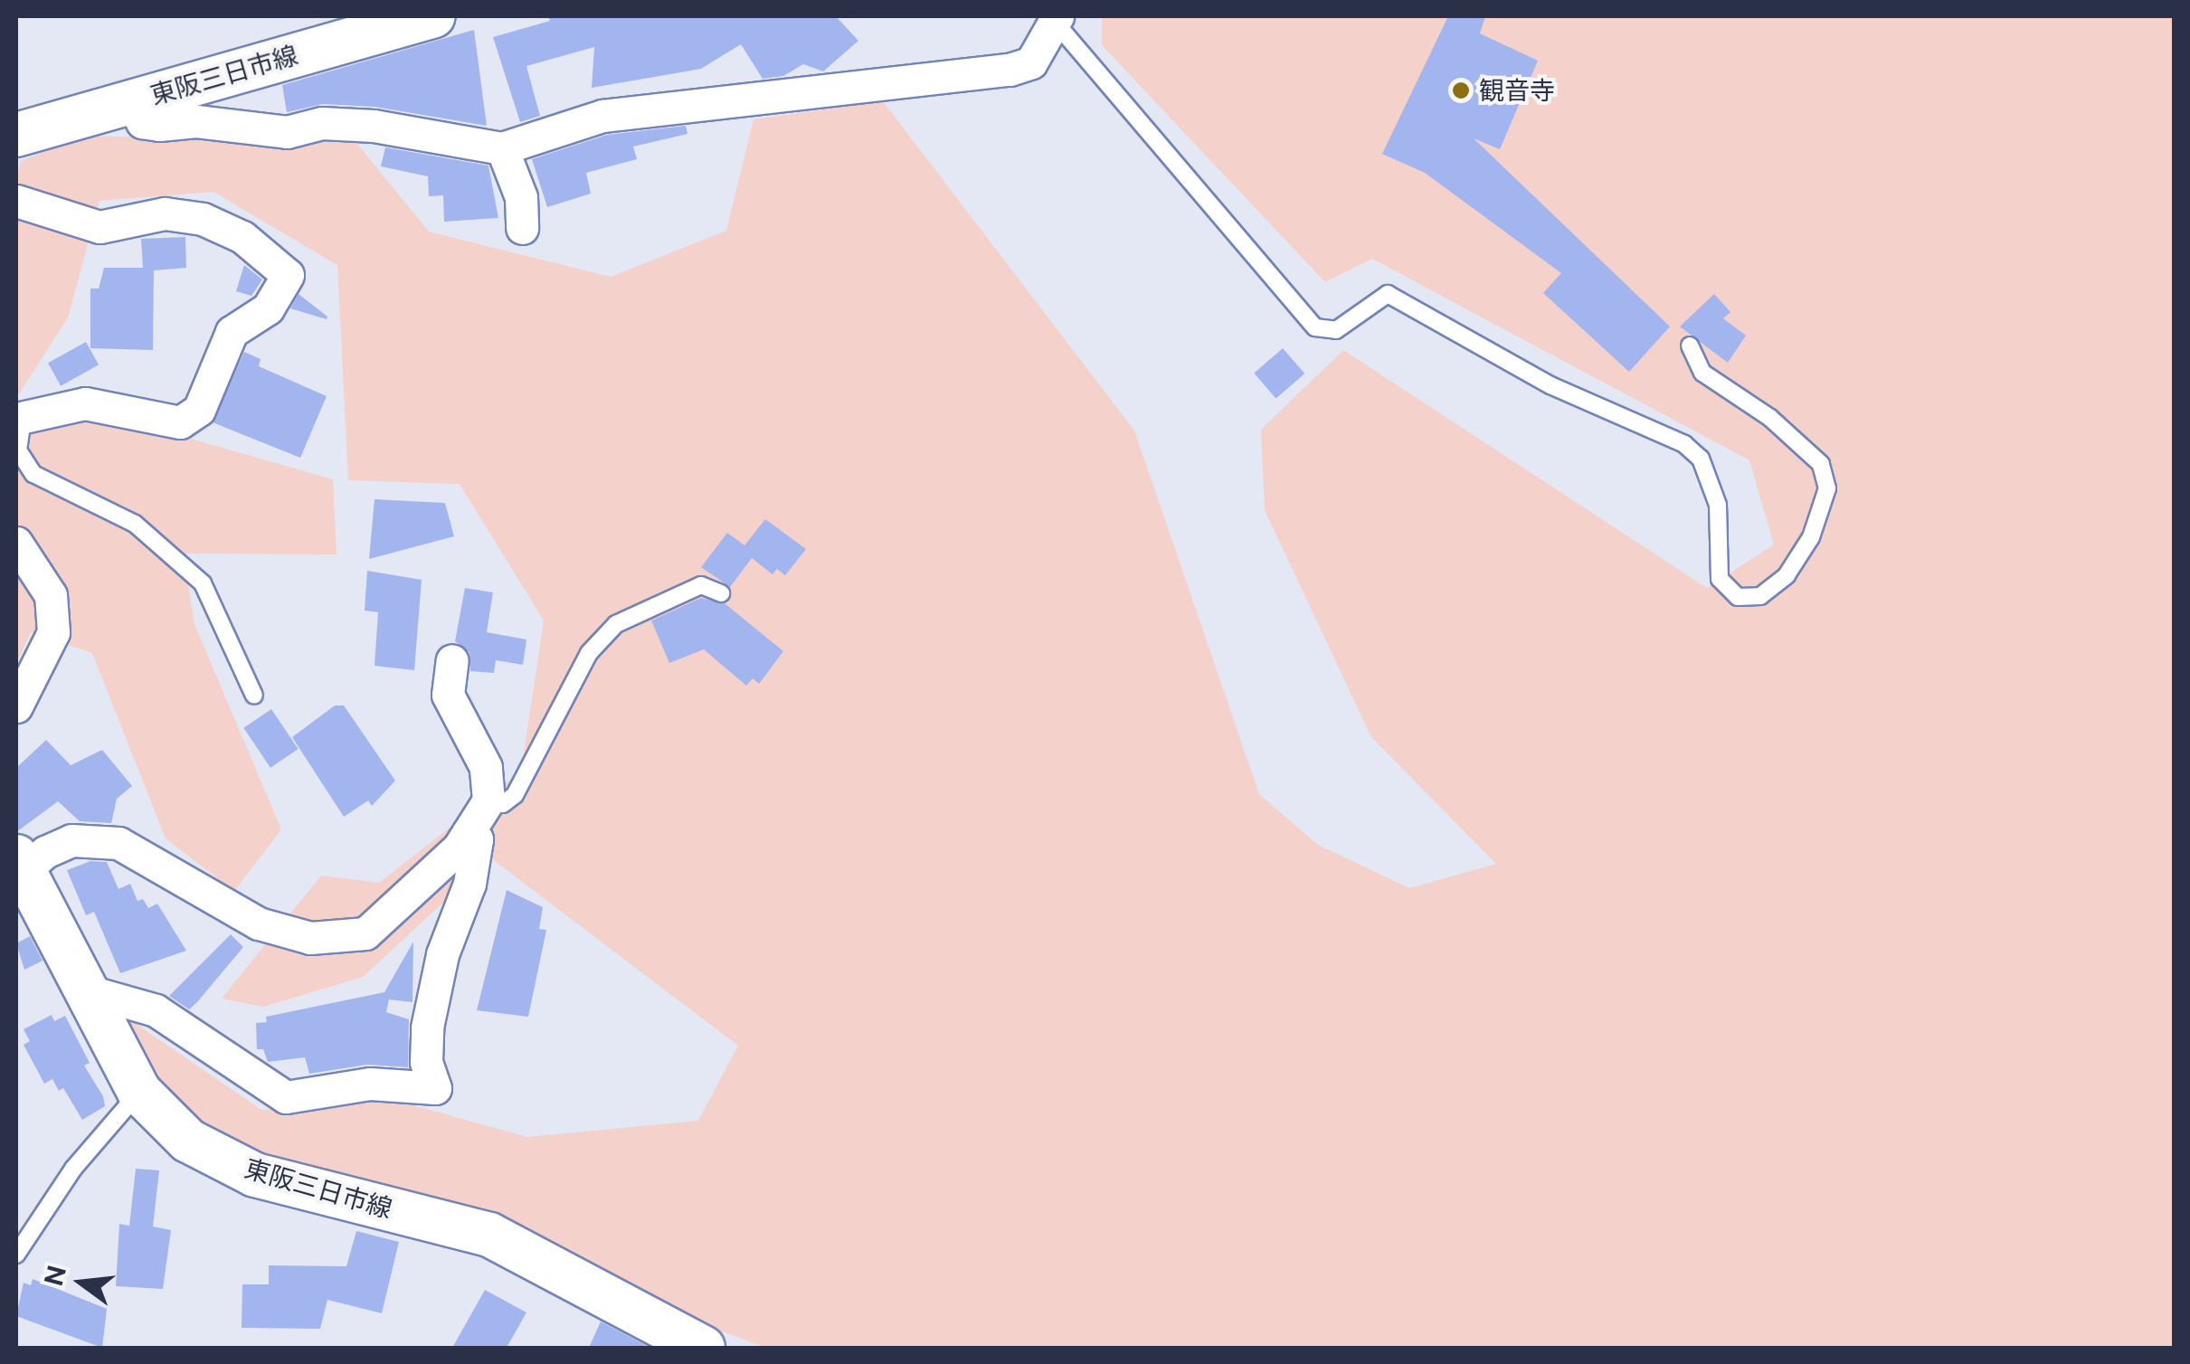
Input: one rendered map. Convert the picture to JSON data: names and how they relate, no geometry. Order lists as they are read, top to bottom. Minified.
{"streets":{"main road":["東阪三日市線"]},"places":["観音寺"],"north":"left"}
